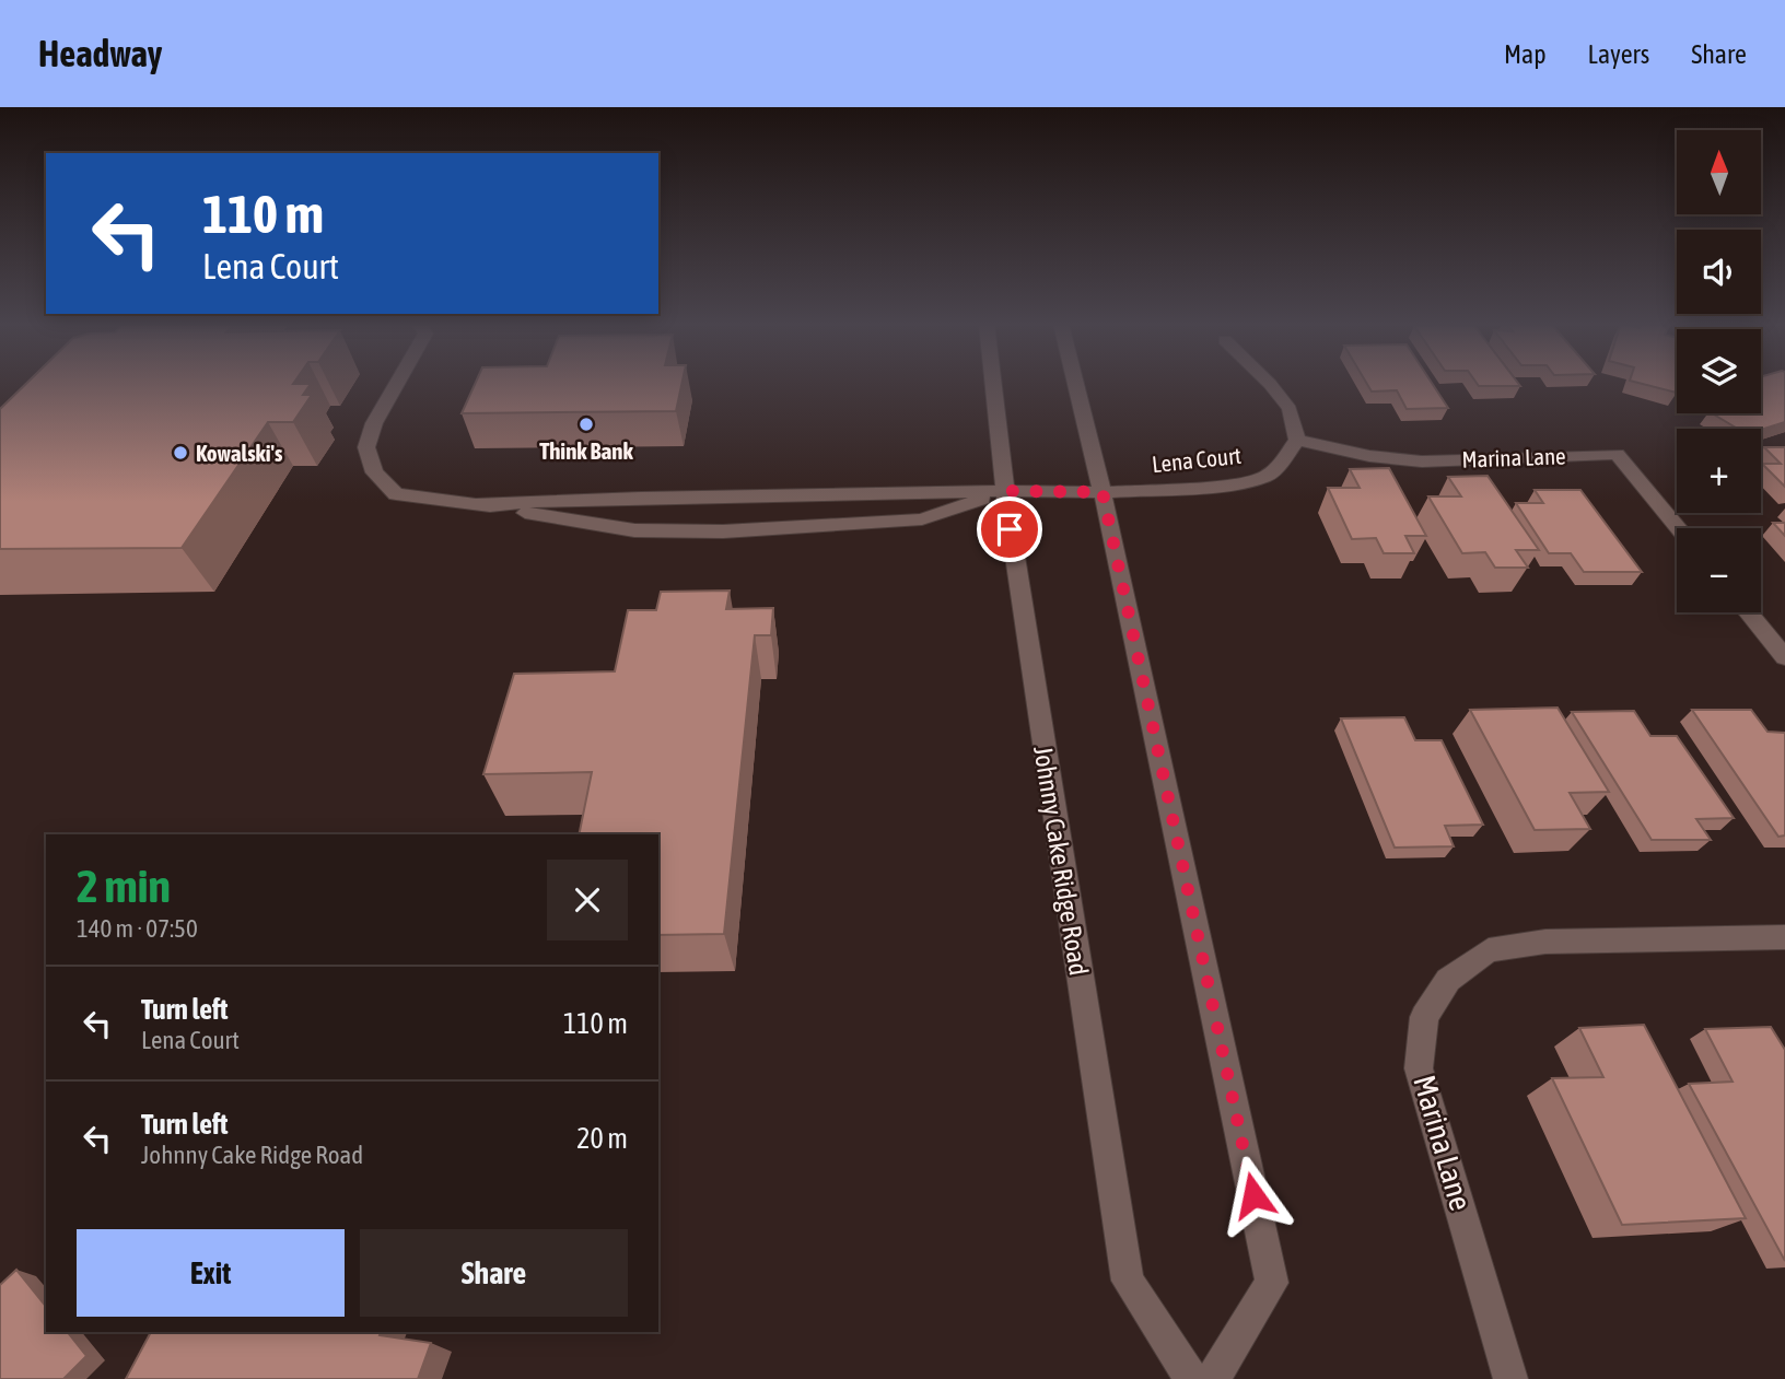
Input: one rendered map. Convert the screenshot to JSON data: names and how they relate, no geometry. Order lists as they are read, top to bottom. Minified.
{"streets":{"street":["Marina Lane","Lena Court","Johnny Cake Ridge Road"]},"crossings":[["Marina Lane","Lena Court"],["Lena Court","Johnny Cake Ridge Road"]],"places":["Think Bank","Kowalski's"],"north":"top","page":{"header":"Headway","nav":["Map","Layers","Share"],"map_buttons":["+","−"],"turn":["110 m","Lena Court"],"heading":["2 min","140 m · 07:50"],"list":[{"name":"Turn left","note":"Lena Court","value":"110 m"},{"name":"Turn left","note":"Johnny Cake Ridge Road","value":"20 m"}],"buttons":["Exit","Share"]}}
